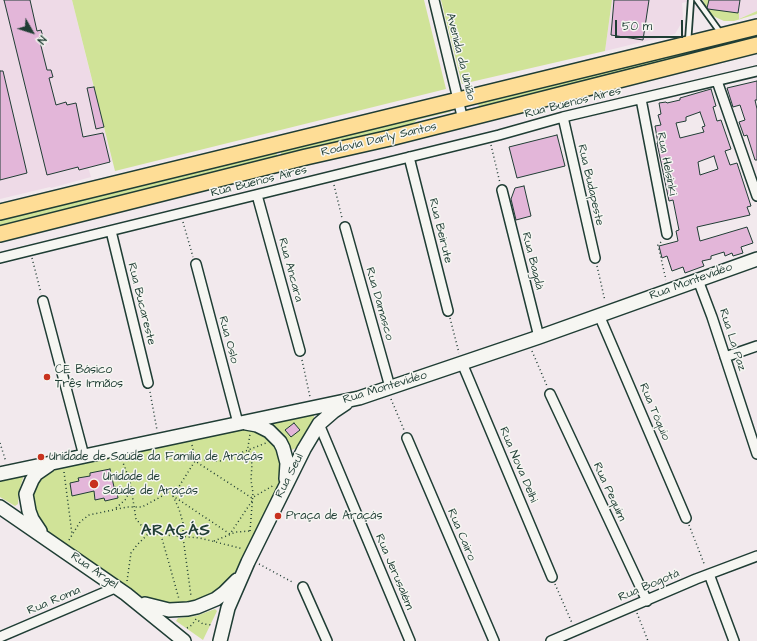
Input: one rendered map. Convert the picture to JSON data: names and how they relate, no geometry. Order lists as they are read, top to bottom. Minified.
{"streets":{"main road":["Rodovia Darly Santos"],"street":["Avenida da União","Rua Buenos Aires","Rua Helsinki","Rua Budapeste","Rua Beirute","Rua Bagdá","Rua Ancara","Rua Montevidéo","Rua Bucareste","Rua Damasco","Rua Oslo","Rua La Paz","Rua Tóquio","Rua Nova Delhi","Rua Seul","Rua Pequim","Rua Cairo","Rua Argel","Rua Jerusalém","Rua Bogotá","Rua Roma"]},"crossings":[["Avenida da União","Rodovia Darly Santos"],["Rua Buenos Aires","Rua Helsinki"],["Rua Buenos Aires","Rua Budapeste"],["Rua Buenos Aires","Rua Beirute"],["Rua Buenos Aires","Rua Ancara"],["Rua Buenos Aires","Rua Bucareste"],["Rua Bagdá","Rua Montevidéo"],["Rua Montevidéo","Rua Damasco"],["Rua Montevidéo","Rua Oslo"],["Rua Montevidéo","Rua La Paz"],["Rua Montevidéo","Rua Tóquio"],["Rua Montevidéo","Rua Nova Delhi"],["Rua Montevidéo","Rua Seul"],["Rua Seul","Rua Jerusalém"],["Rua Pequim","Rua Bogotá"],["Rua Argel","Rua Roma"]],"districts":["ARAÇÁS"],"places":["CE Básico Três Irmãos","Unidade de Saúde da Família de Araçás","Unidade de Saúde de Araçás","Praça de Araçás"],"scale_bar":"50 m","north":"bottom right"}
